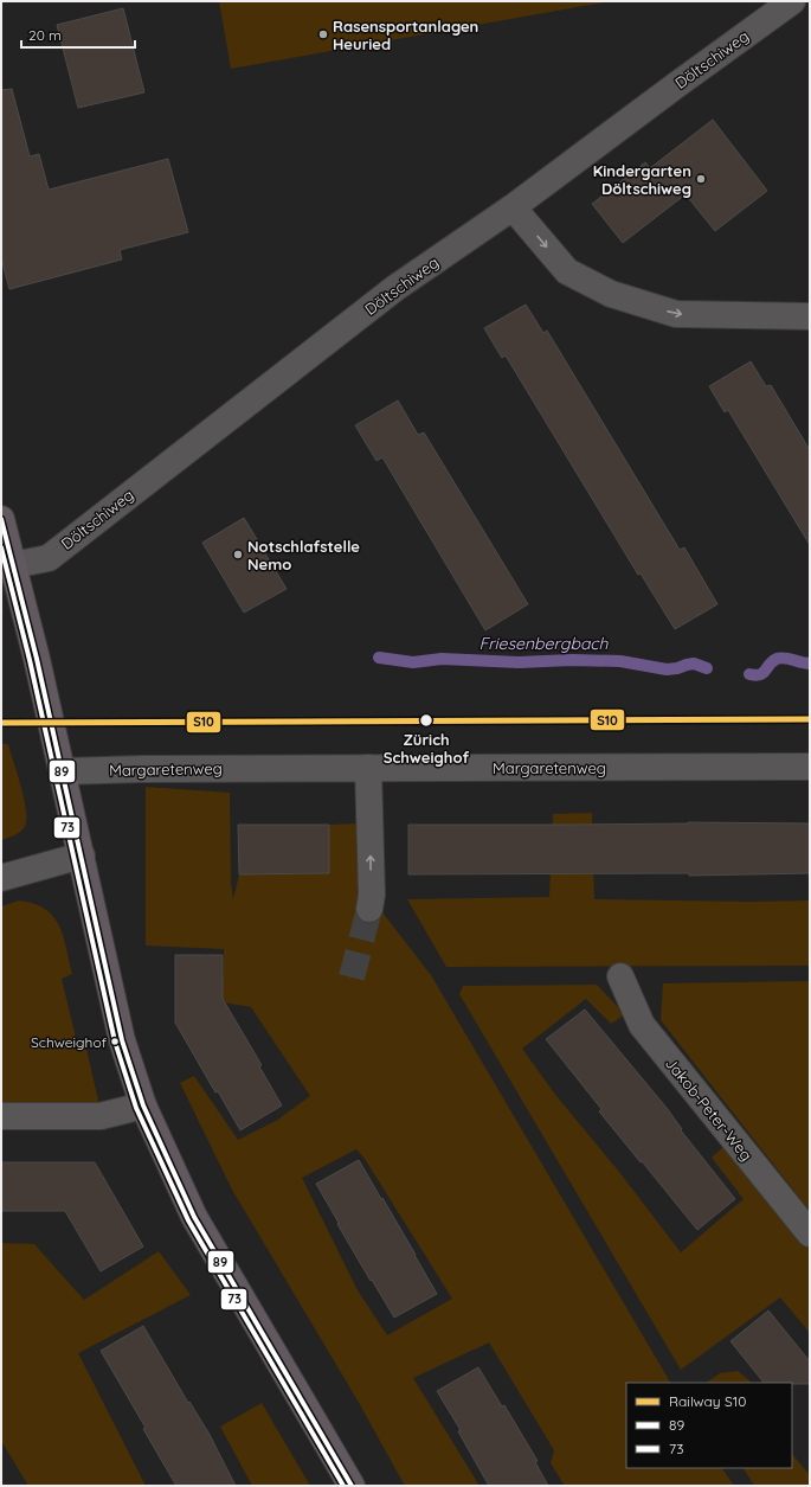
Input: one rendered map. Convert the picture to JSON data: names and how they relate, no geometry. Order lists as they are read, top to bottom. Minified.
{"streets":{"street":["Döltschiweg","Margaretenweg","Jakob-Peter-Weg"]},"water":["Friesenbergbach"],"places":["Rasensportanlagen Heuried","Kindergarten Döltschiweg","Notschlafstelle Nemo","Zürich Schweighof","Schweighof"],"lines":["transit line 89","transit line 73","rail line S10"],"legend":["Railway S10","89","73"],"scale_bar":"20 m"}
